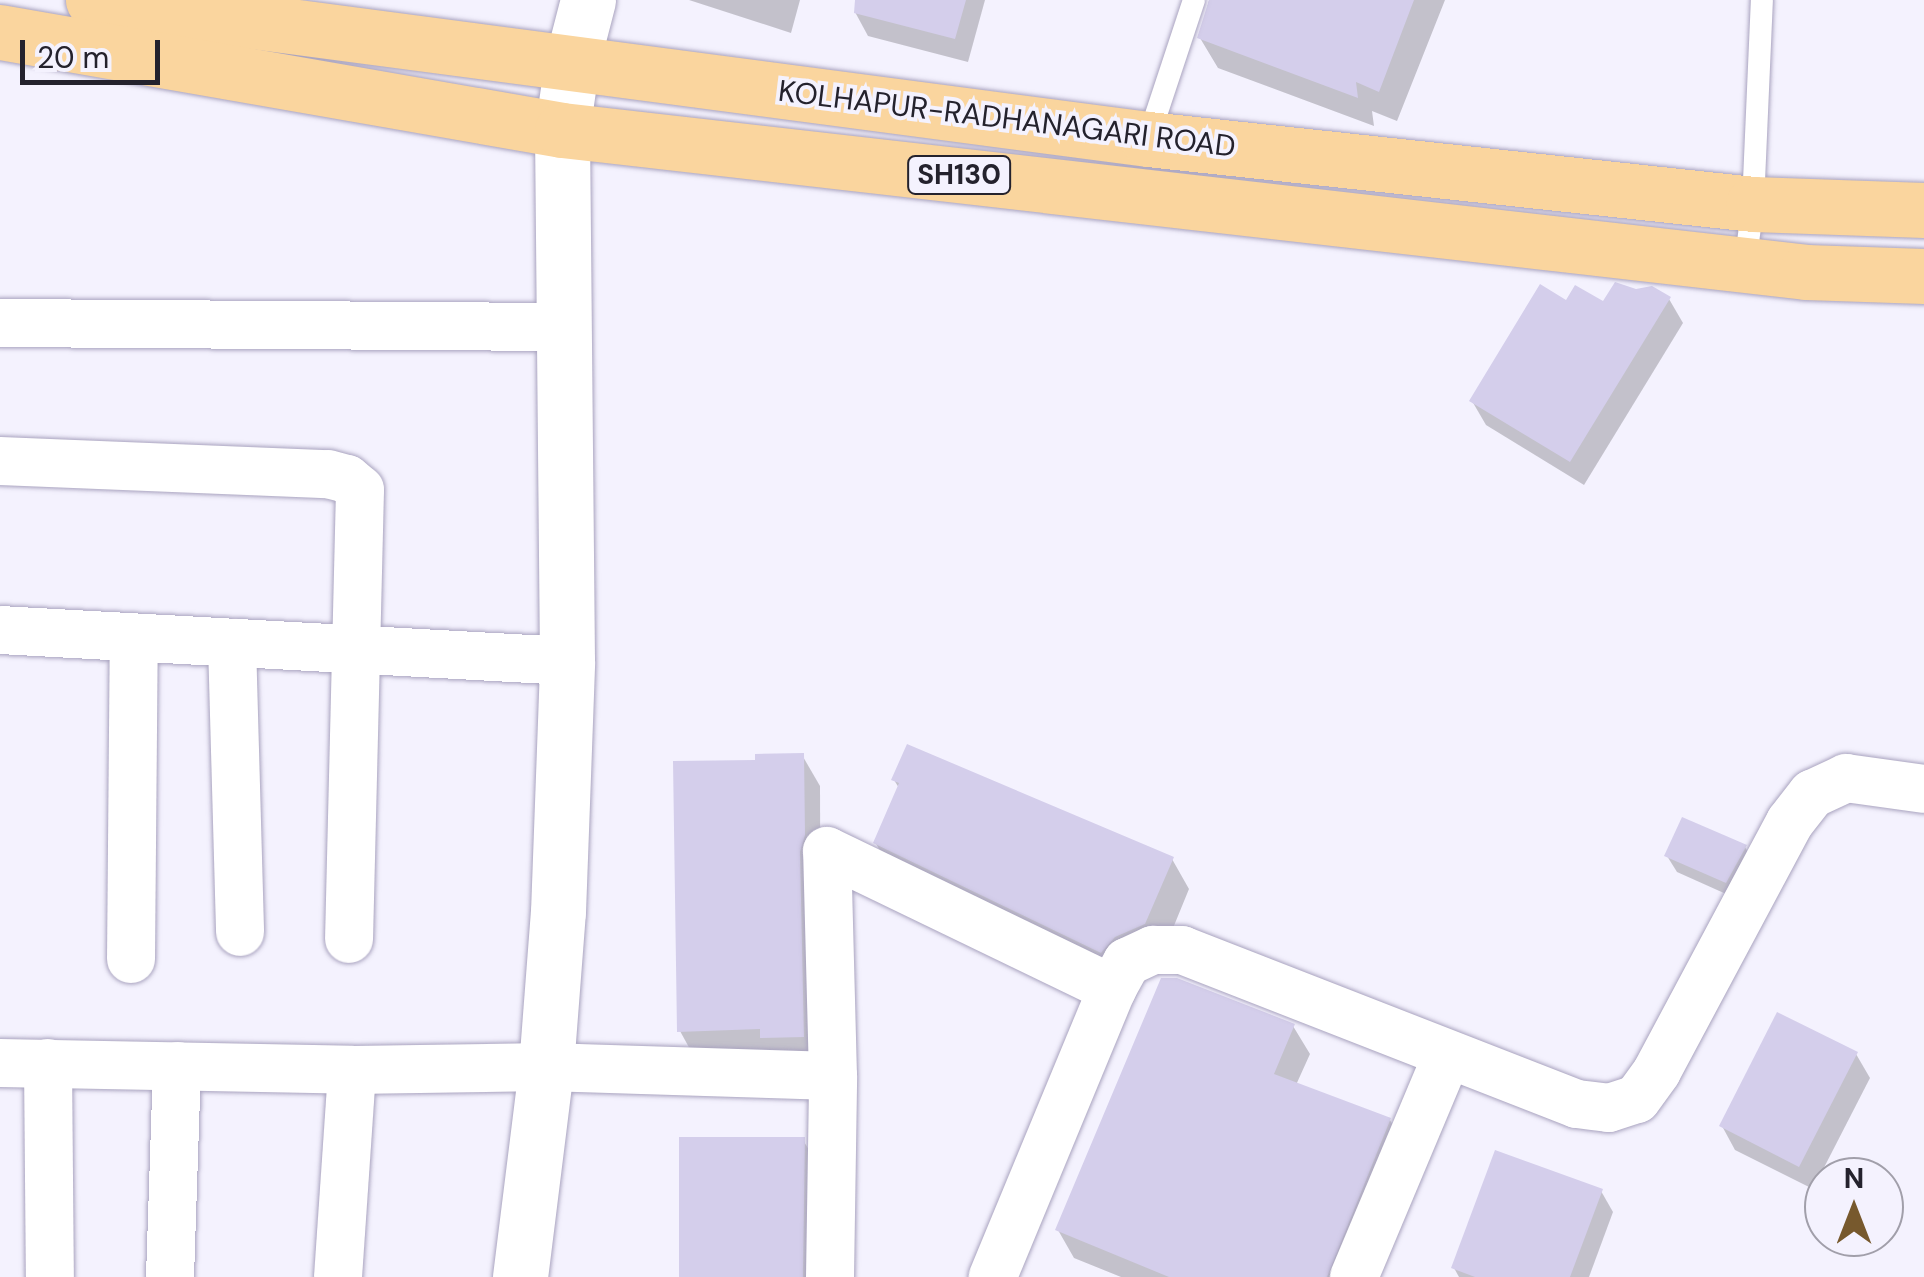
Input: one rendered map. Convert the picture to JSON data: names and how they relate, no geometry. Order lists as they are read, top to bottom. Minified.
{"streets":{"main road":["KOLHAPUR-RADHANAGARI ROAD","SH130"]},"scale_bar":"20 m","north":"top"}
